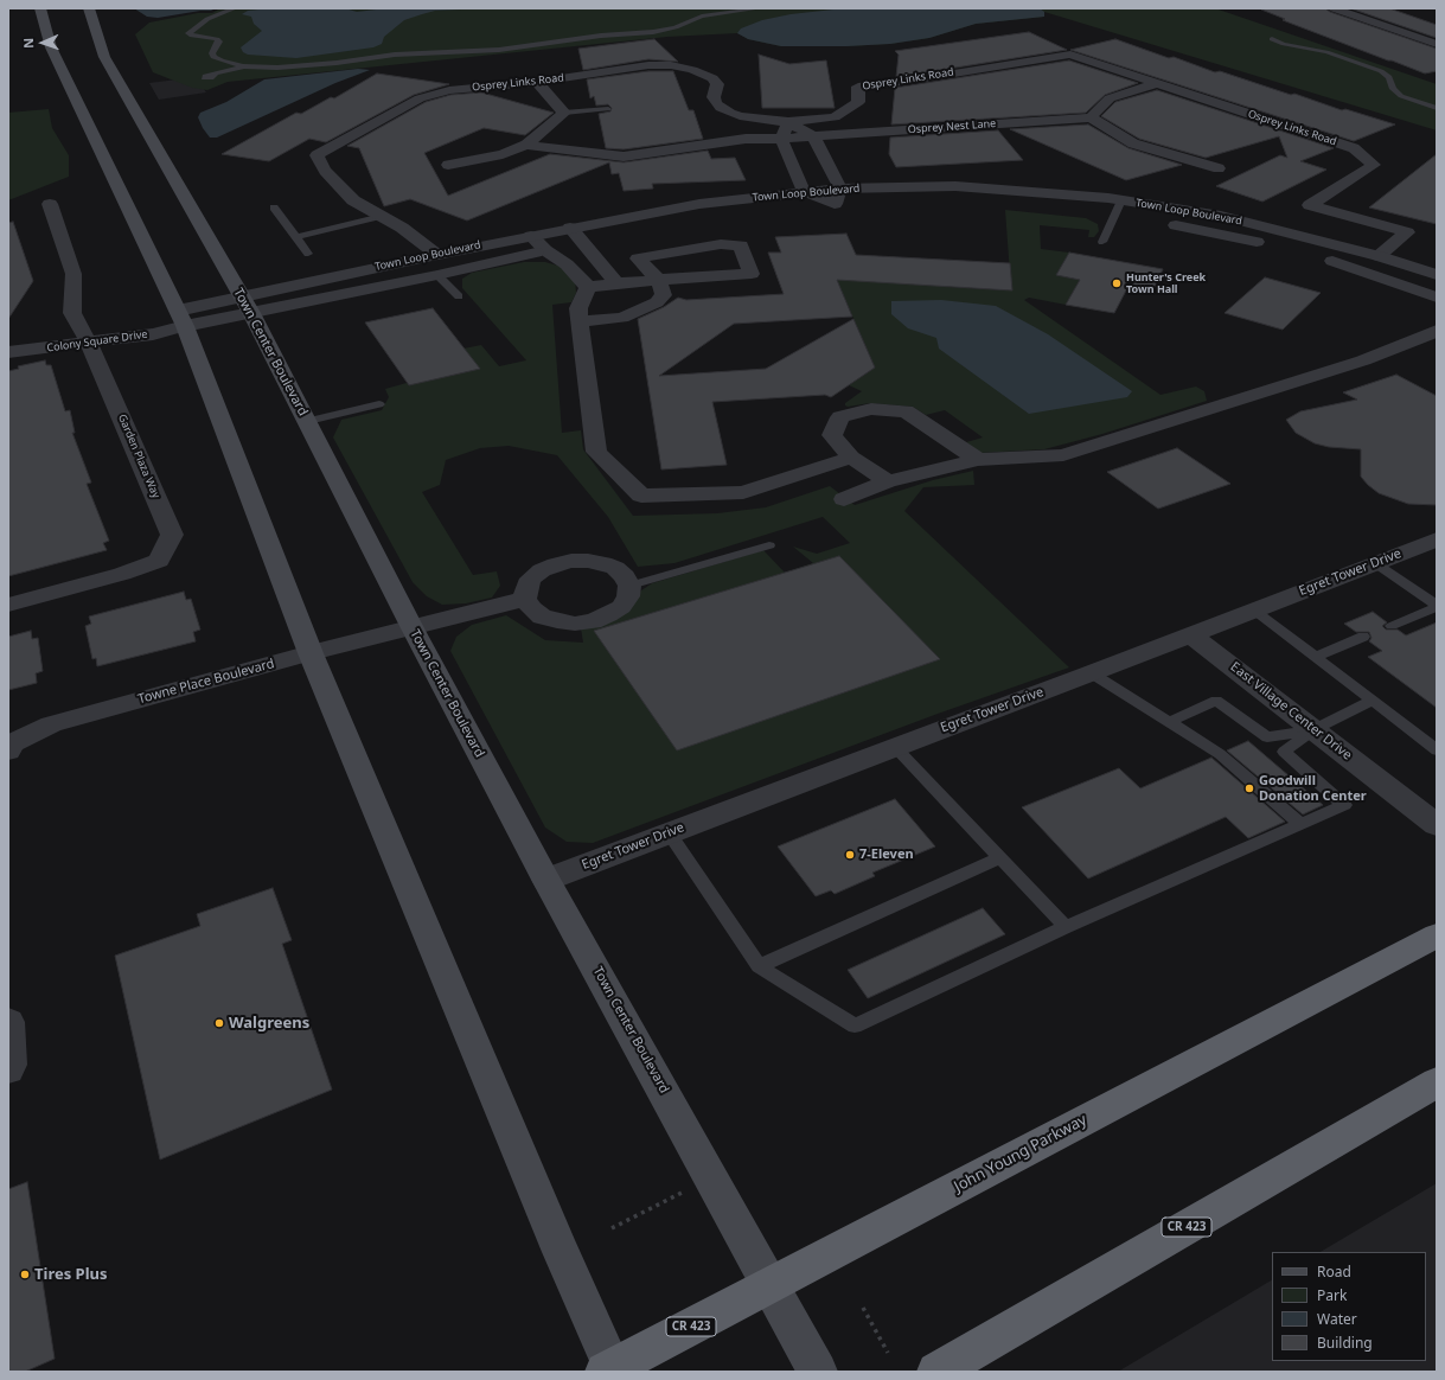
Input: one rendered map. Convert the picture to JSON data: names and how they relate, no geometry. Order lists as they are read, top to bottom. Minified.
{"streets":{"highway":["John Young Parkway","CR 423"],"main road":["Town Center Boulevard"],"street":["Osprey Links Road","Osprey Nest Lane","Town Loop Boulevard","Colony Square Drive","Garden Plaza Way","Egret Tower Drive","Towne Place Boulevard","East Village Center Drive"]},"crossings":[["Osprey Links Road","Town Loop Boulevard"],["Town Loop Boulevard","Colony Square Drive"],["Town Loop Boulevard","Town Center Boulevard"],["Colony Square Drive","Garden Plaza Way"],["Town Center Boulevard","Egret Tower Drive"],["Town Center Boulevard","Towne Place Boulevard"],["Town Center Boulevard","John Young Parkway"],["Egret Tower Drive","East Village Center Drive"]],"places":["Hunter's Creek Town Hall","Goodwill Donation Center","7-Eleven","Walgreens","Tires Plus"],"legend":["Road","Park","Water","Building"],"north":"left"}
